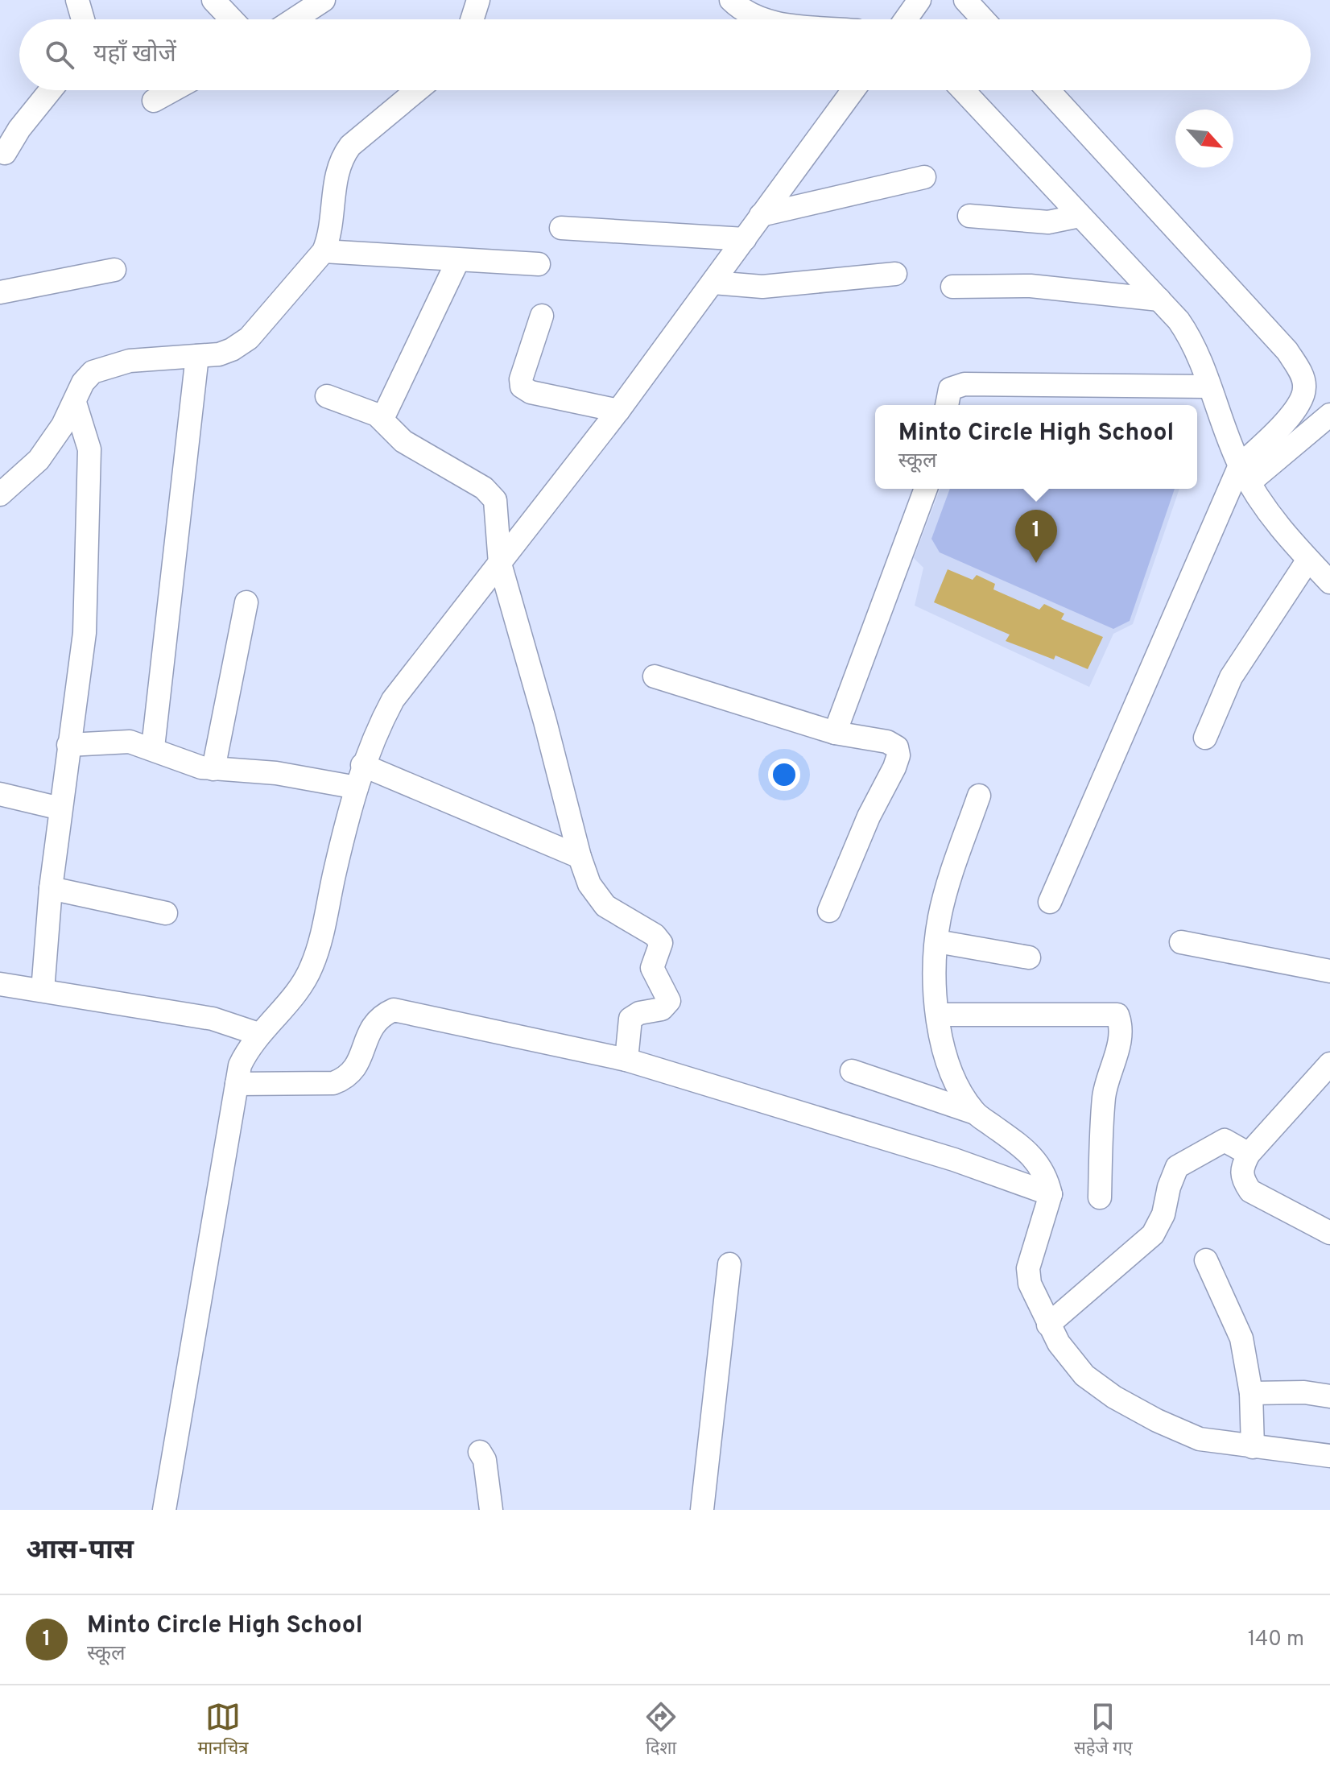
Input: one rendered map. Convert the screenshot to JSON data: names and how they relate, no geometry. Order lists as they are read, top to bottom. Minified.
{"north":"bottom right","page":{"search":"यहाँ खोजें","popup":["Minto Circle High School","स्कूल"],"pins":"1","heading":"आस-पास","list":[{"mark":"1","name":"Minto Circle High School","note":"स्कूल","value":"140 m"}],"nav":["मानचित्र","दिशा","सहेजे गए"]}}
